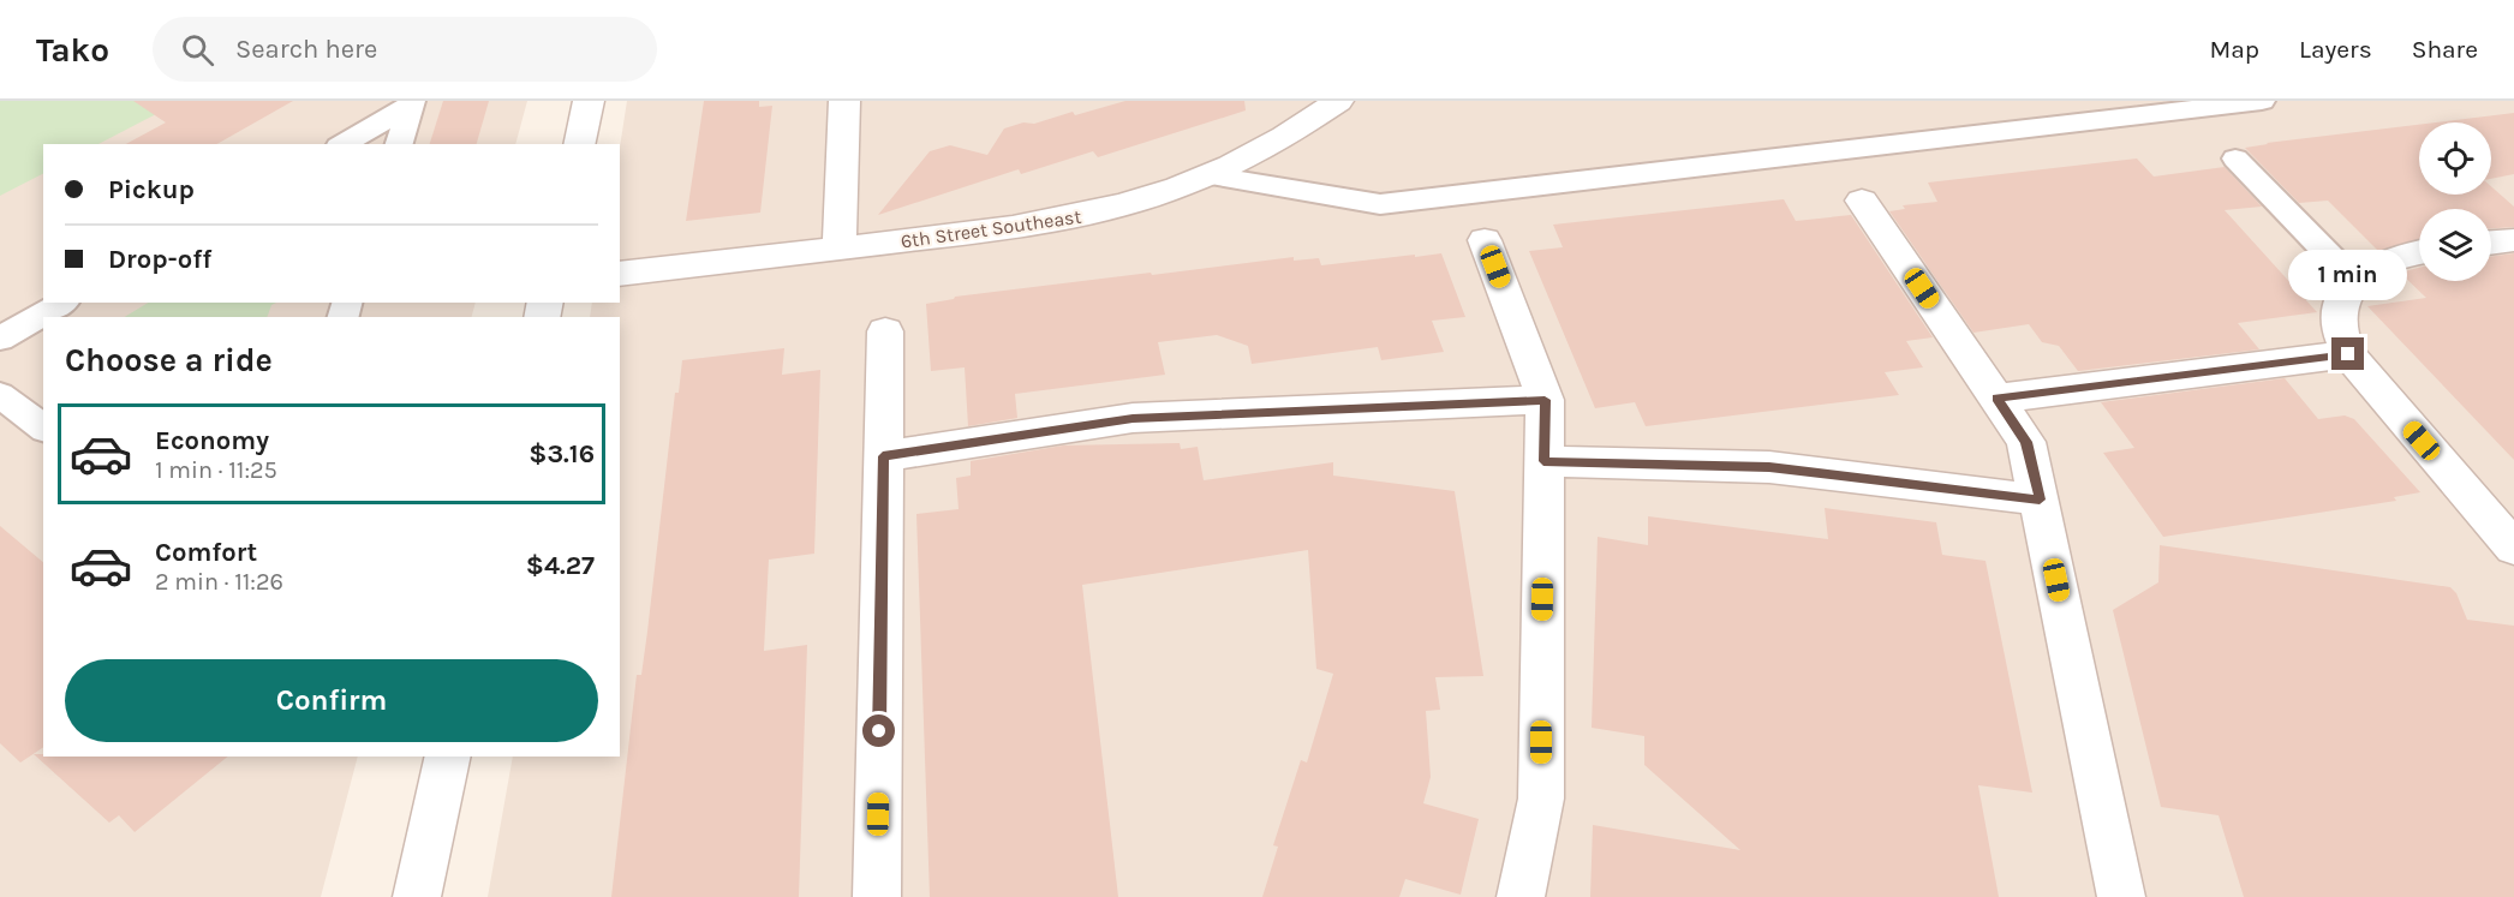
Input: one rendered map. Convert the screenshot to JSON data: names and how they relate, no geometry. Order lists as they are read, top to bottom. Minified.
{"streets":{"street":["6th Street Southeast"]},"page":{"header":"Tako","search":"Search here","nav":["Map","Layers","Share"],"banner":["Pickup","Drop-off"],"bubble":"1 min","heading":"Choose a ride","list":[{"name":"Economy","note":"1 min · 11:25","value":"$3.16"},{"name":"Comfort","note":"2 min · 11:26","value":"$4.27"}],"buttons":"Confirm"}}
